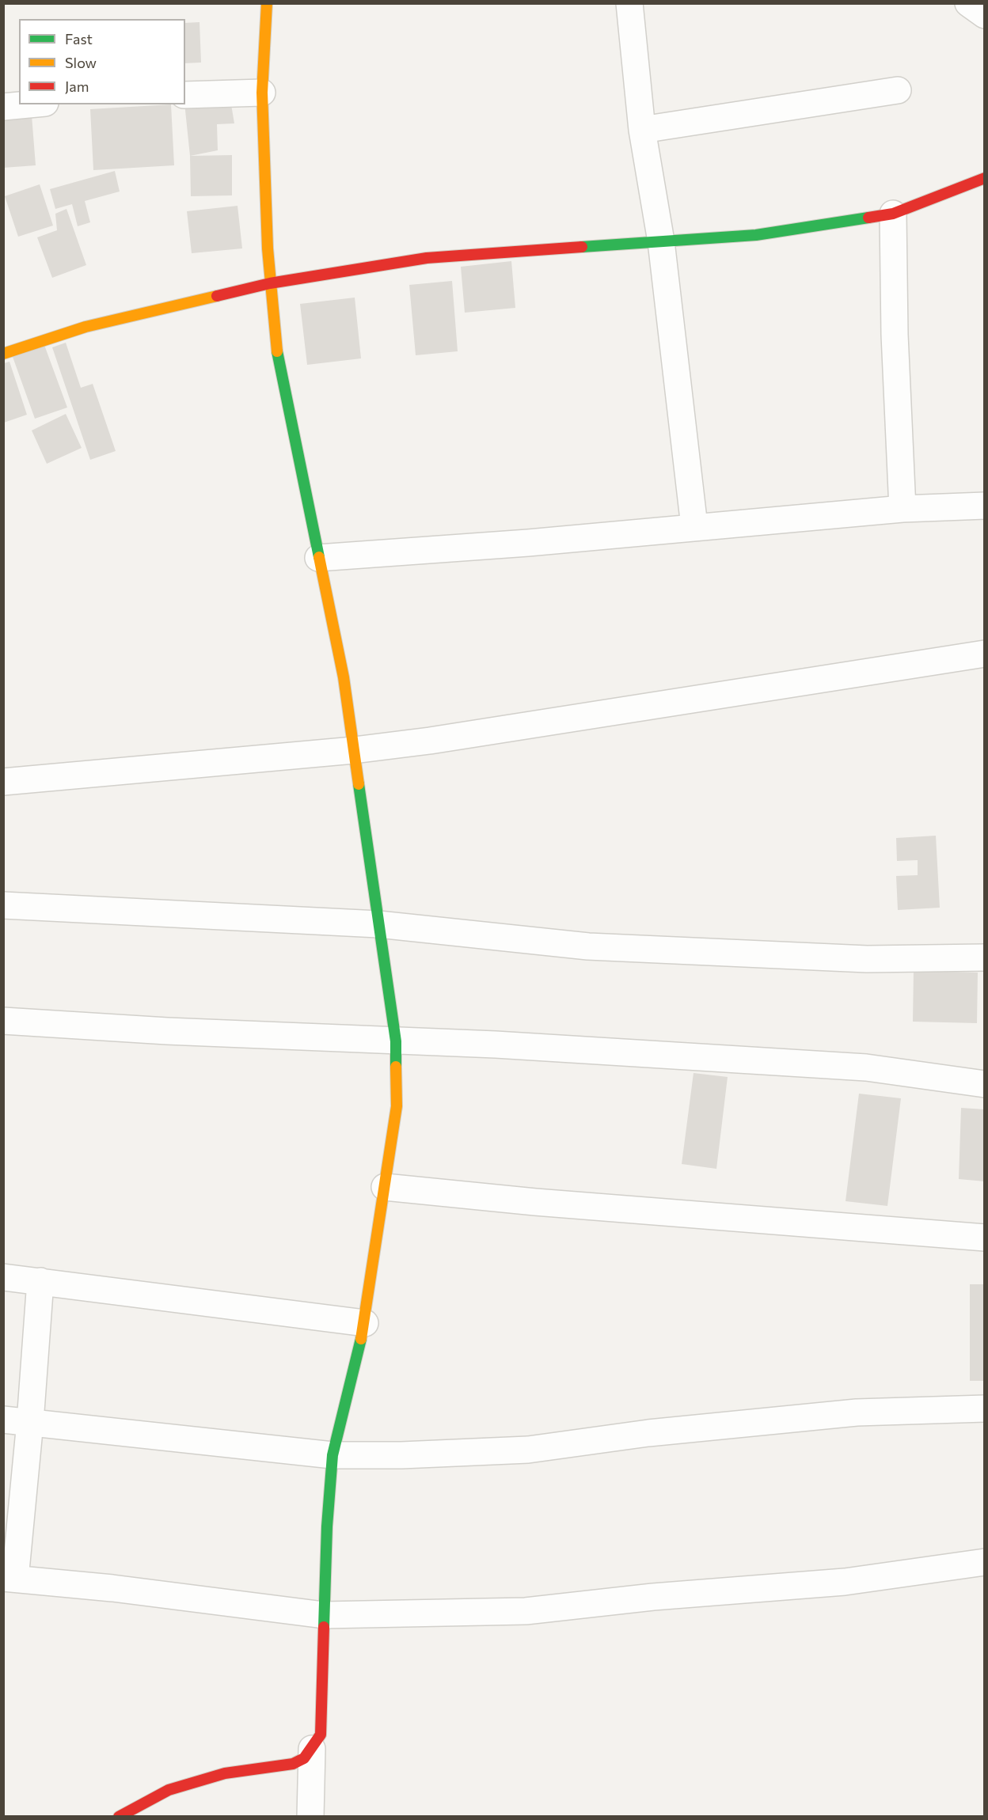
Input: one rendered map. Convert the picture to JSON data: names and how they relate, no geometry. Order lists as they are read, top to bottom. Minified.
{"legend":["Fast","Slow","Jam"]}
